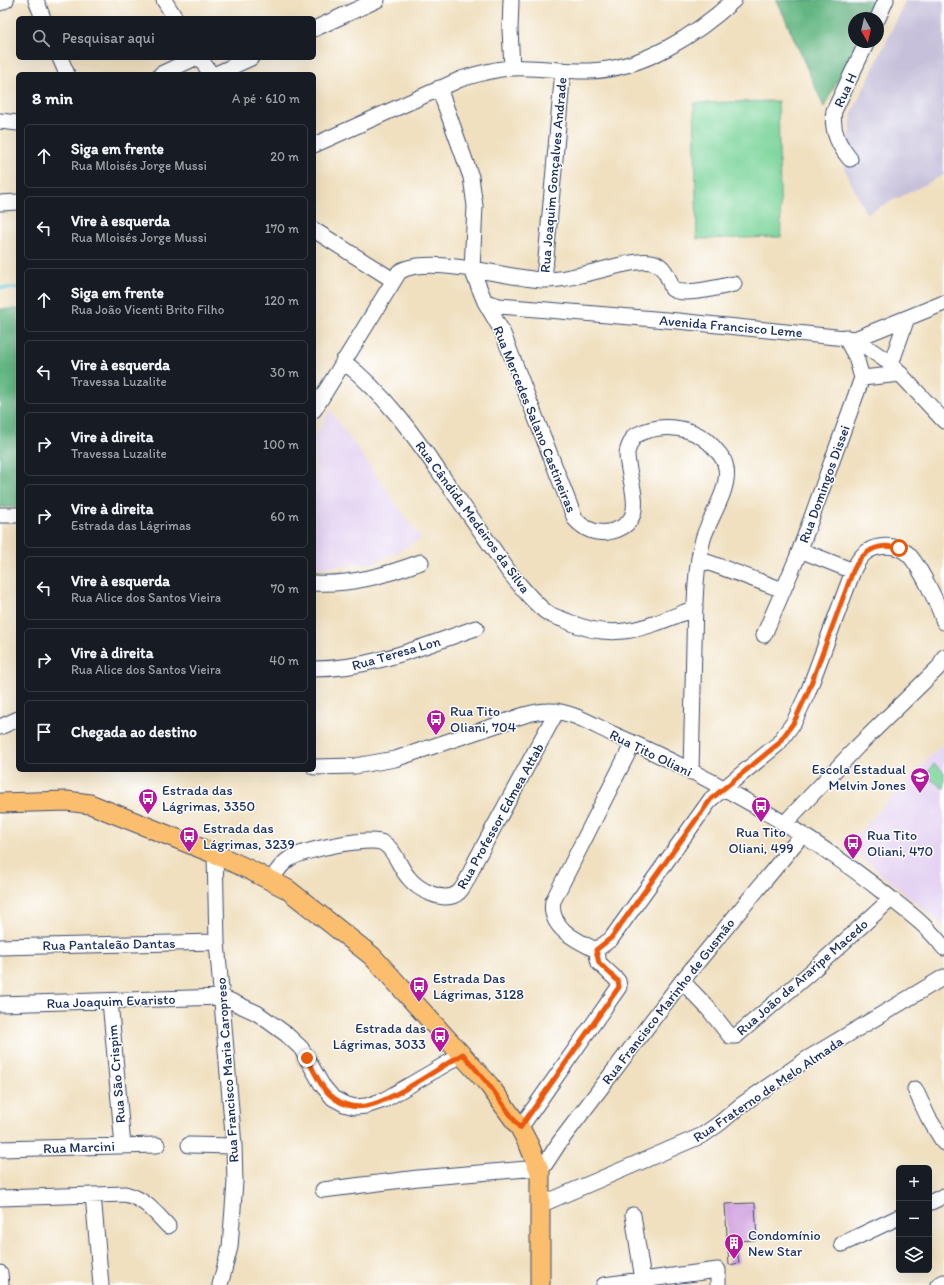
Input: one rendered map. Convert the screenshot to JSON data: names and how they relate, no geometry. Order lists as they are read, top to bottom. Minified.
{"streets":{"street":["Rua H","Rua Joaquim Gonçalves Andrade","Avenida Francisco Leme","Rua Mercedes Salano Castineiras","Rua Domingos Dissei","Rua Cândida Medeiros da Silva","Rua Teresa Lon","Rua Tito Oliani","Rua Professor Edmea Attab","Rua Pantaleão Dantas","Rua João de Araripe Macedo","Rua Joaquim Evaristo","Rua Francisco Marinho de Gusmão","Rua Francisco Maria Caropreso","Rua São Crispim","Rua Fraterno de Melo Almada","Rua Marcini"]},"crossings":[["Avenida Francisco Leme","Rua Mercedes Salano Castineiras"],["Rua Mercedes Salano Castineiras","Rua Cândida Medeiros da Silva"],["Rua Mercedes Salano Castineiras","Rua Tito Oliani"],["Rua Tito Oliani","Rua Professor Edmea Attab"],["Rua Tito Oliani","Rua João de Araripe Macedo"],["Rua Tito Oliani","Rua Francisco Marinho de Gusmão"],["Rua Pantaleão Dantas","Rua Francisco Maria Caropreso"],["Rua João de Araripe Macedo","Rua Francisco Marinho de Gusmão"],["Rua Joaquim Evaristo","Rua Francisco Maria Caropreso"],["Rua Joaquim Evaristo","Rua São Crispim"],["Rua São Crispim","Rua Marcini"]],"places":{"bus stop":["Rua Tito Oliani, 704","Estrada das Lágrimas, 3350","Rua Tito Oliani, 499","Estrada das Lágrimas, 3239","Rua Tito Oliani, 470","Estrada Das Lágrimas, 3128","Estrada das Lágrimas, 3033"],"school or university":["Escola Estadual Melvin Jones"],"building":["Condomínio New Star"]},"north":"bottom","page":{"search":"Pesquisar aqui","heading":["8 min","A pé · 610 m"],"list":[["Siga em frente","Rua Mloisés Jorge Mussi","20 m"],["Vire à esquerda","Rua Mloisés Jorge Mussi","170 m"],["Siga em frente","Rua João Vicenti Brito Filho","120 m"],["Vire à esquerda","Travessa Luzalite","30 m"],["Vire à direita","Travessa Luzalite","100 m"],["Vire à direita","Estrada das Lágrimas","60 m"],["Vire à esquerda","Rua Alice dos Santos Vieira","70 m"],["Vire à direita","Rua Alice dos Santos Vieira","40 m"],"Chegada ao destino"],"map_buttons":["+","−"]}}
